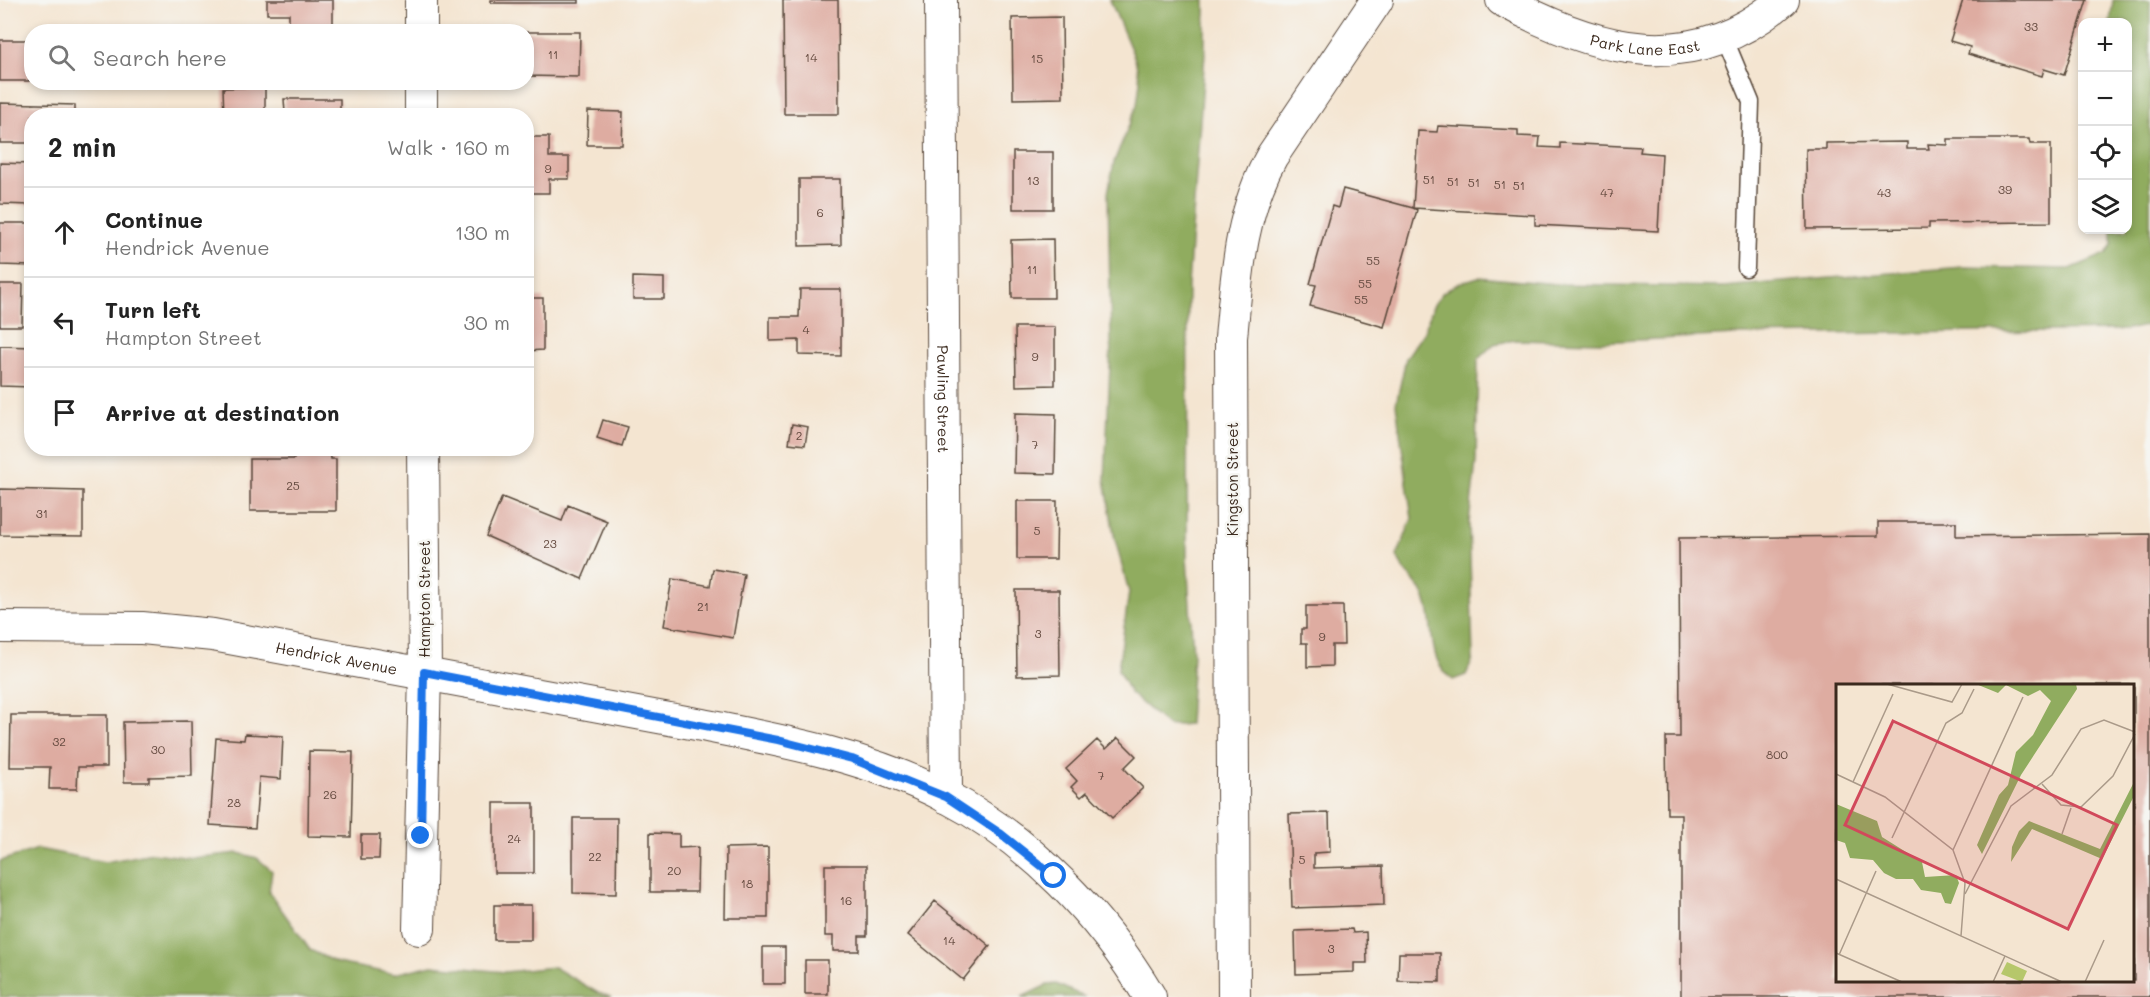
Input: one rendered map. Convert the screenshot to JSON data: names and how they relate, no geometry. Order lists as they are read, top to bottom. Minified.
{"streets":{"street":["Park Lane East","Pawling Street","Kingston Street","Hampton Street","Hendrick Avenue"]},"crossings":[["Pawling Street","Hendrick Avenue"],["Hampton Street","Hendrick Avenue"]],"house_numbers":["33","11","14","15","9","51","13","51","51","51","51","39","47","43","6","55","11","55","55","4","9","2","7","25","31","5","23","21","3","9","32","30","800","7","26","28","24","22","5","20","18","16","14","3"],"page":{"map_buttons":["+","−"],"search":"Search here","heading":["2 min","Walk · 160 m"],"list":[["Continue","Hendrick Avenue","130 m"],["Turn left","Hampton Street","30 m"],"Arrive at destination"]}}
